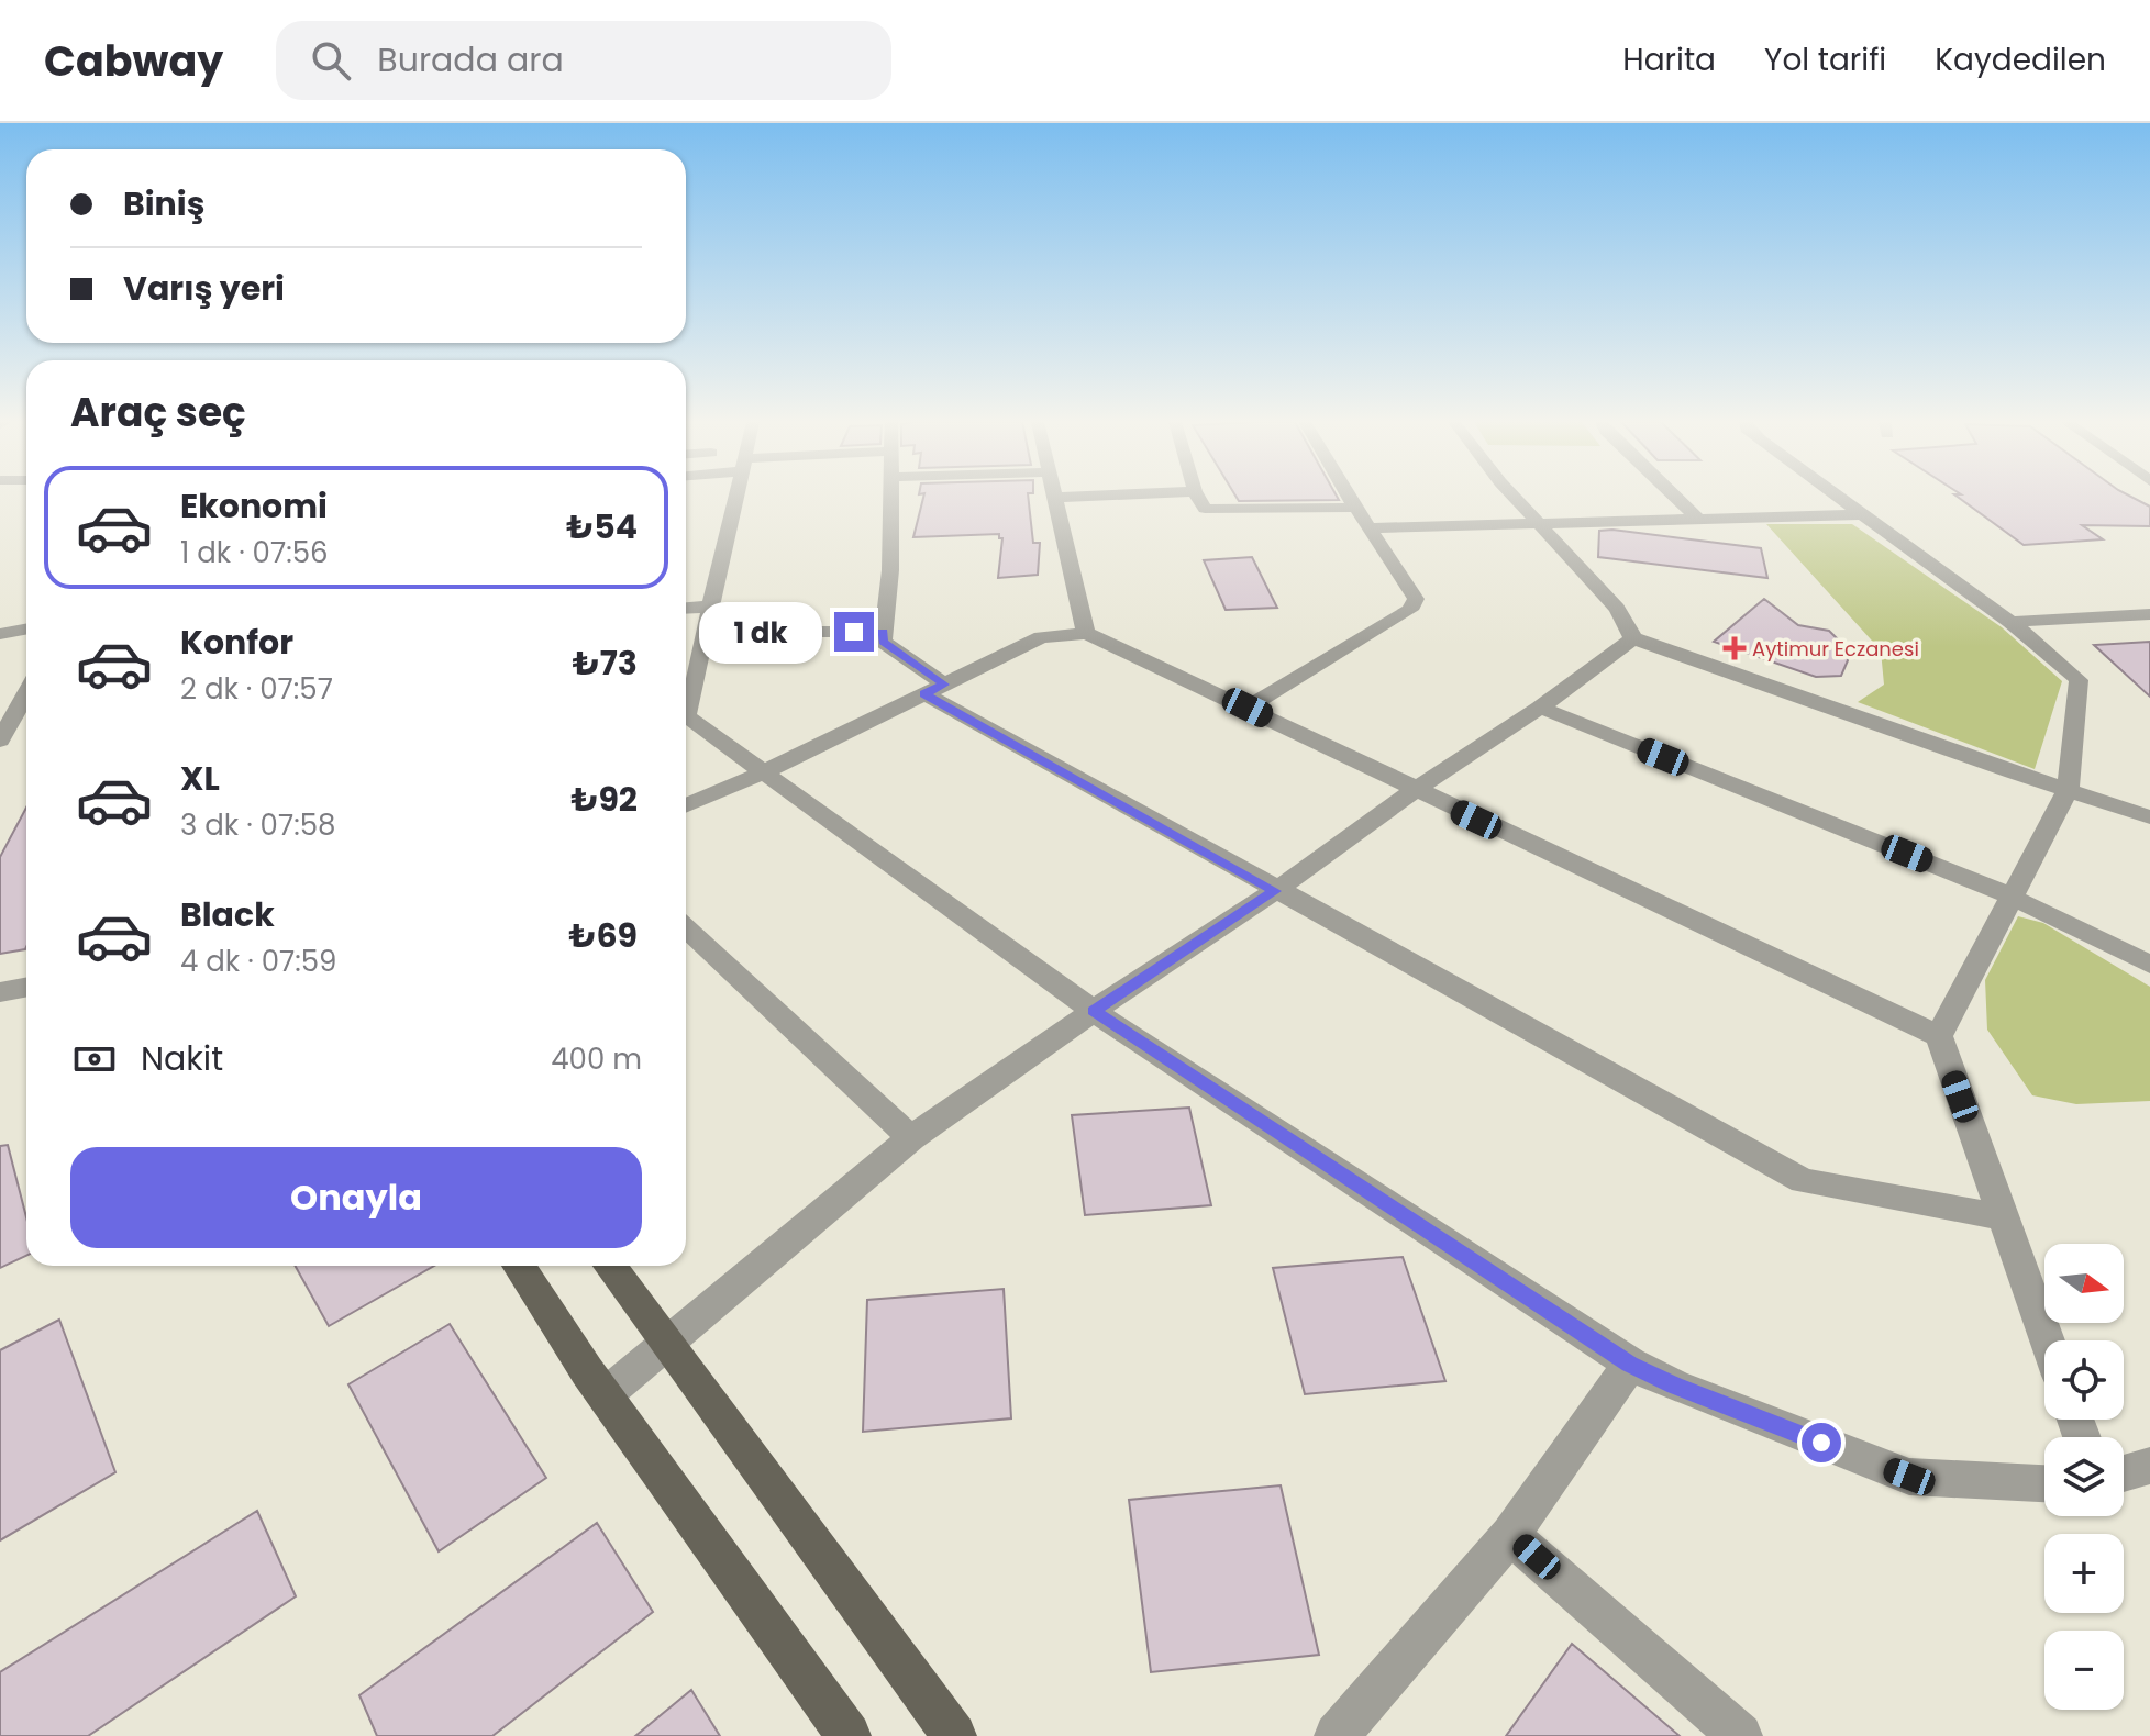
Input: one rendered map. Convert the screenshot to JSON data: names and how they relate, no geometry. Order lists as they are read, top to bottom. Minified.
{"places":{"health":["Aytimur Eczanesi"]},"north":"right","page":{"header":"Cabway","search":"Burada ara","nav":["Harita","Yol tarifi","Kaydedilen"],"banner":["Biniş","Varış yeri"],"heading":"Araç seç","list":[{"name":"Ekonomi","note":"1 dk · 07:56","value":"₺54"},{"name":"Konfor","note":"2 dk · 07:57","value":"₺73"},{"name":"XL","note":"3 dk · 07:58","value":"₺92"},{"name":"Black","note":"4 dk · 07:59","value":"₺69"}],"bubble":"1 dk","pay":["Nakit","400 m"],"buttons":"Onayla","map_buttons":["+","−"]}}
